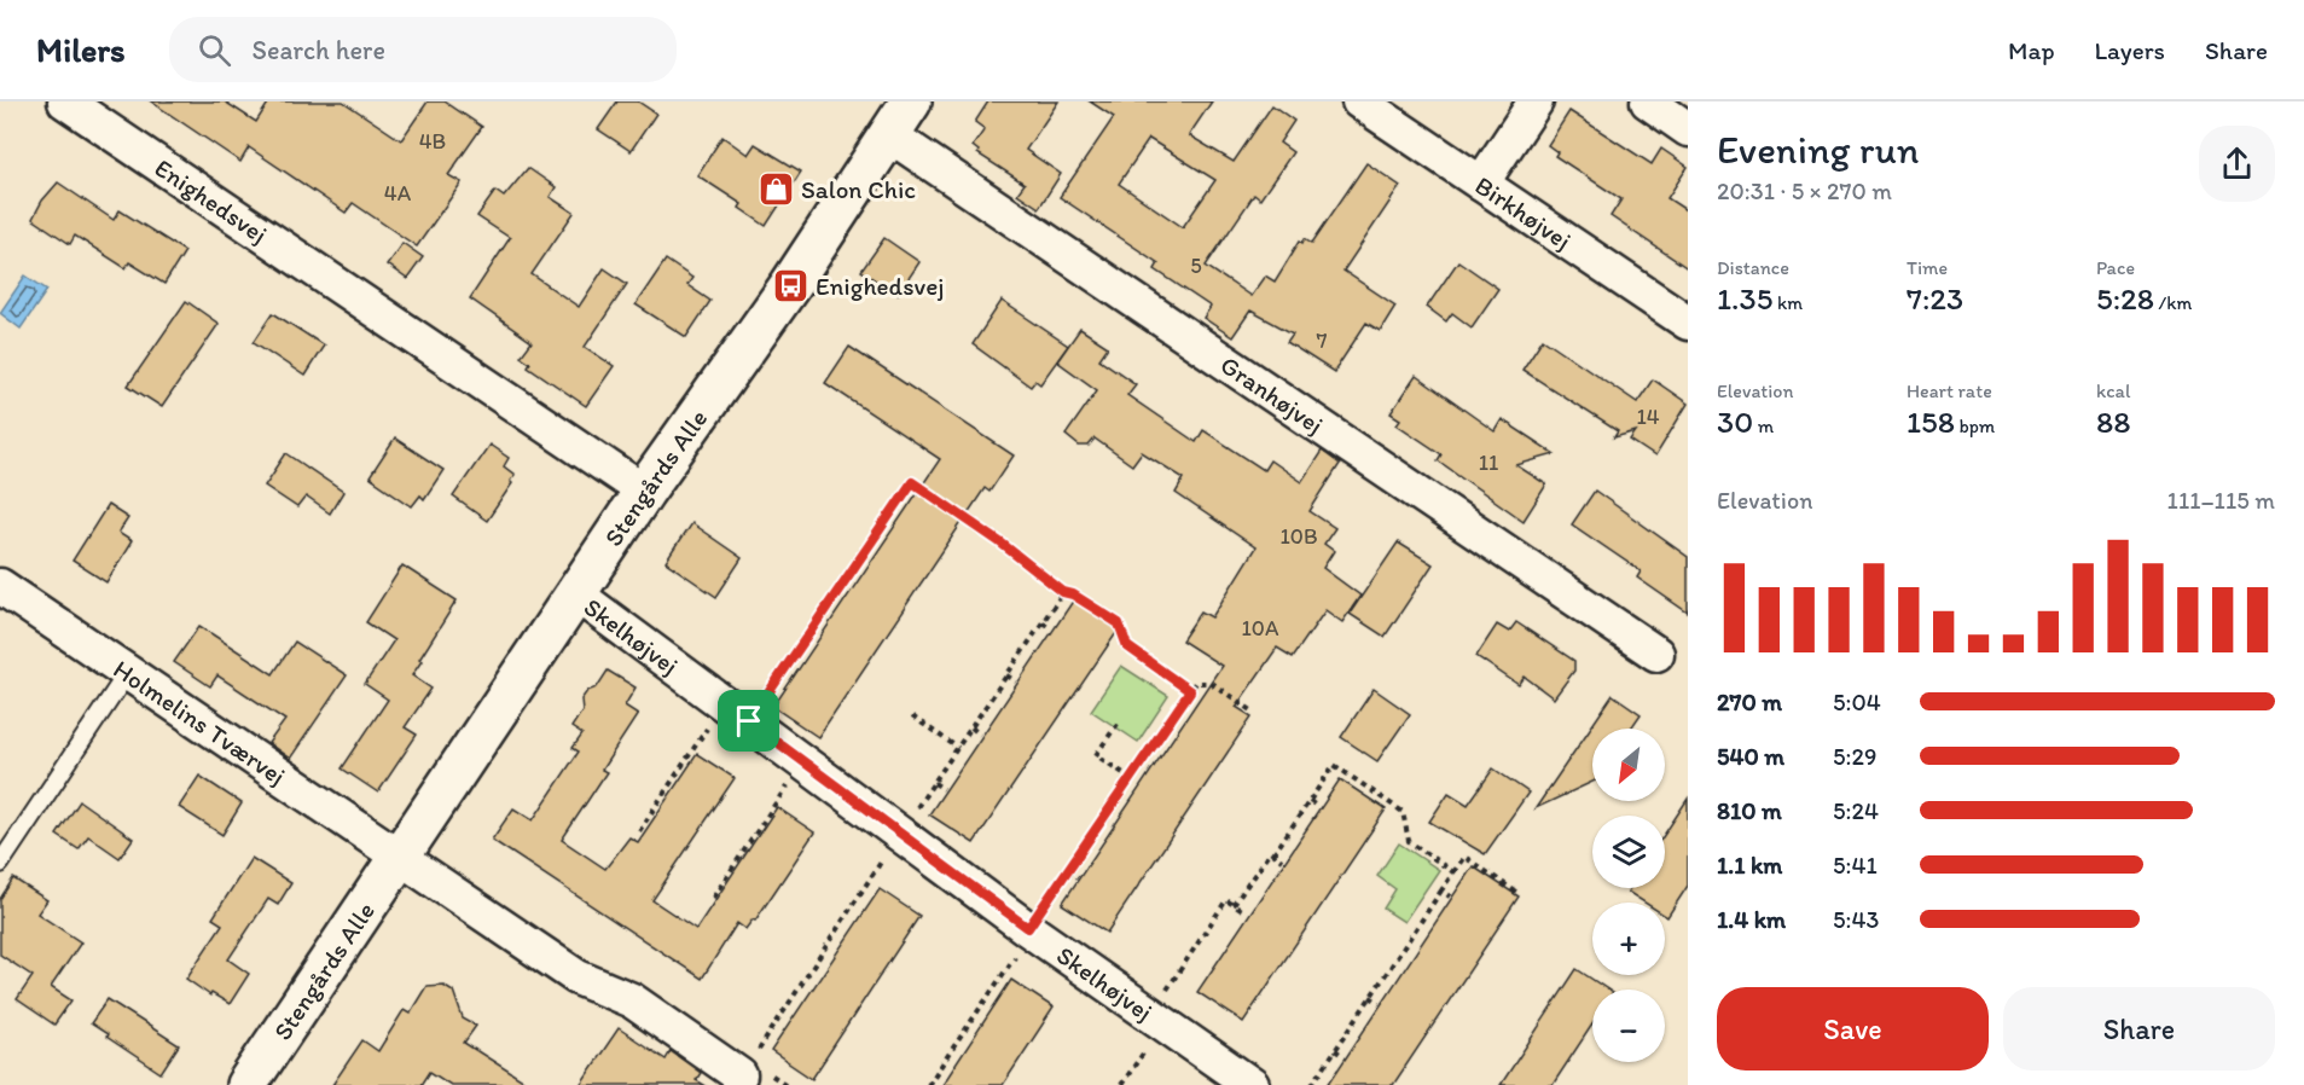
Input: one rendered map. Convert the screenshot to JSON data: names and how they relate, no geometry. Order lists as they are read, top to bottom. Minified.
{"streets":{"street":["Enighedsvej","Birkhøjvej","Granhøjvej","Stengårds Alle","Skelhøjvej","Holmelins Tværvej"]},"crossings":[["Enighedsvej","Stengårds Alle"],["Granhøjvej","Stengårds Alle"],["Stengårds Alle","Skelhøjvej"],["Stengårds Alle","Holmelins Tværvej"]],"places":{"shop":["Salon Chic"],"bus stop":["Enighedsvej"]},"house_numbers":["4B","4A","5","7","14","11","10B","10A"],"north":"bottom left","page":{"header":"Milers","search":"Search here","nav":["Map","Layers","Share"],"heading":["Evening run","20:31 · 5 × 270 m"],"stats":[["Distance","1.35 km"],["Time","7:23"],["Pace","5:28 /km"],["Elevation","30 m"],["Heart rate","158 bpm"],["kcal","88"]],"chart":["Elevation","111–115 m"],"list":[{"name":"270 m","note":"5:04"},{"name":"540 m","note":"5:29"},{"name":"810 m","note":"5:24"},{"name":"1.1 km","note":"5:41"},{"name":"1.4 km","note":"5:43"}],"map_buttons":["+","−"],"buttons":["Save","Share"]}}
